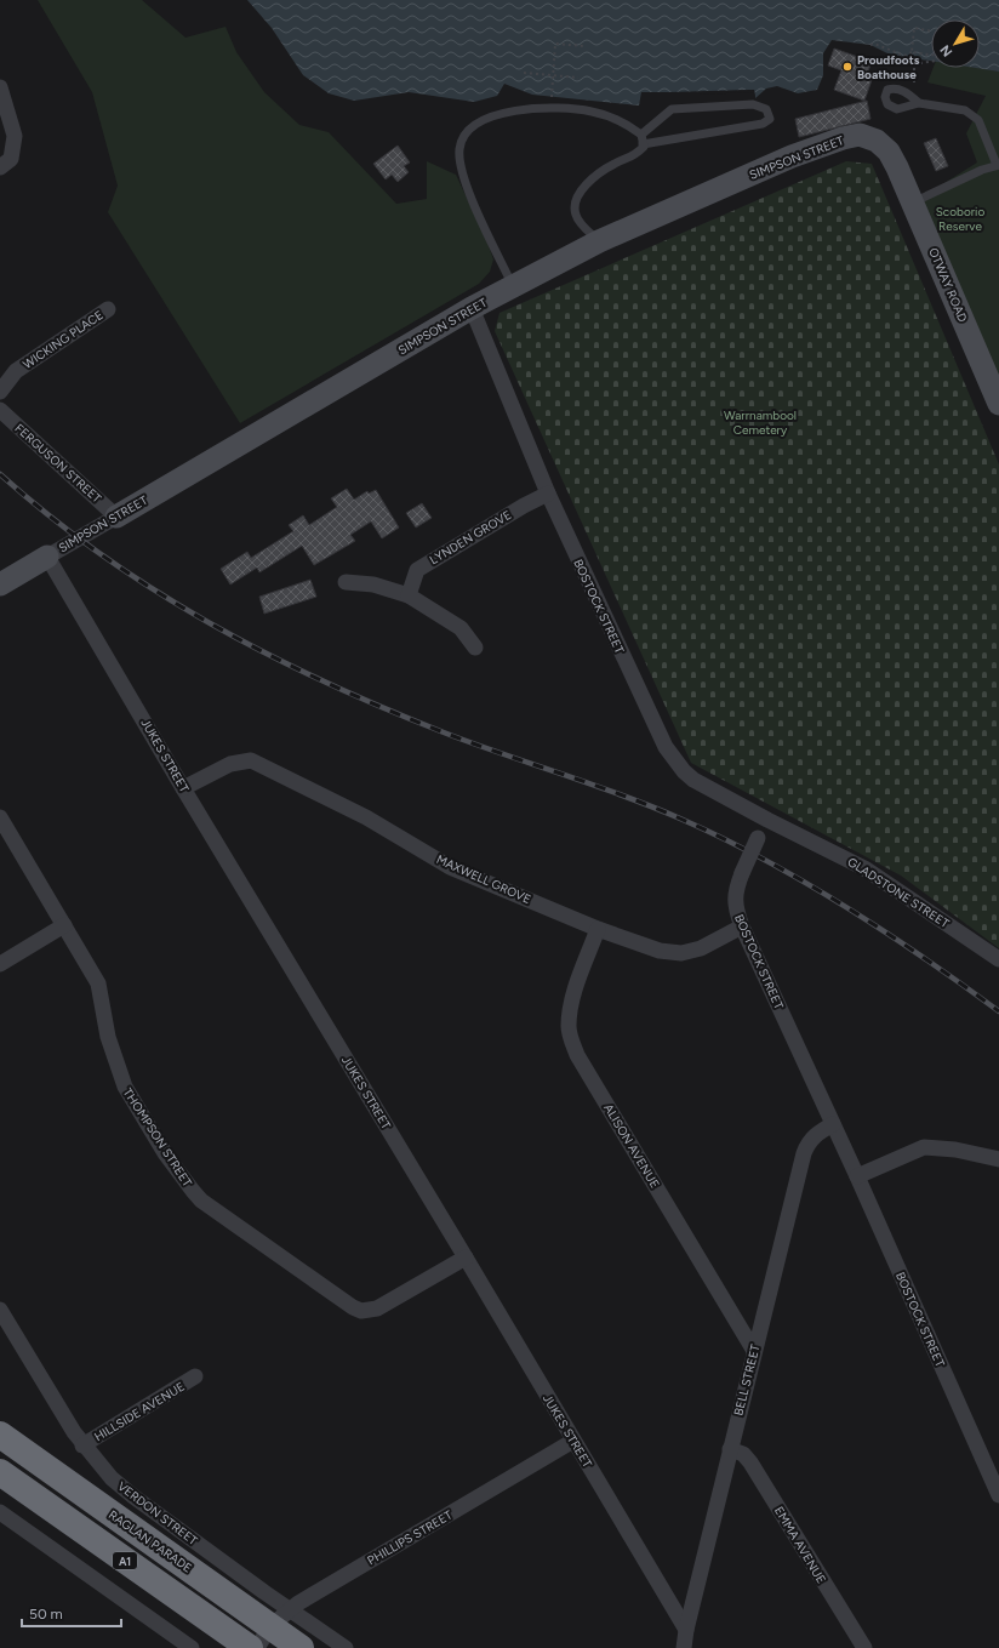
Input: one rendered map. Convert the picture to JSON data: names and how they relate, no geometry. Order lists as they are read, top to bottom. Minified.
{"streets":{"highway":["RAGLAN PARADE","A1"],"street":["SIMPSON STREET","OTWAY ROAD","WICKING PLACE","FERGUSON STREET","LYNDEN GROVE","BOSTOCK STREET","JUKES STREET","MAXWELL GROVE","GLADSTONE STREET","THOMPSON STREET","ALISON AVENUE","BELL STREET","HILLSIDE AVENUE","VERDON STREET","PHILLIPS STREET","EMMA AVENUE"]},"crossings":[["SIMPSON STREET","OTWAY ROAD"],["SIMPSON STREET","FERGUSON STREET"],["SIMPSON STREET","BOSTOCK STREET"],["SIMPSON STREET","JUKES STREET"],["LYNDEN GROVE","BOSTOCK STREET"],["BOSTOCK STREET","MAXWELL GROVE"],["BOSTOCK STREET","GLADSTONE STREET"],["BOSTOCK STREET","BELL STREET"],["JUKES STREET","MAXWELL GROVE"],["JUKES STREET","THOMPSON STREET"],["JUKES STREET","BELL STREET"],["JUKES STREET","PHILLIPS STREET"],["MAXWELL GROVE","ALISON AVENUE"],["ALISON AVENUE","BELL STREET"],["BELL STREET","EMMA AVENUE"],["HILLSIDE AVENUE","VERDON STREET"],["VERDON STREET","PHILLIPS STREET"],["VERDON STREET","RAGLAN PARADE"],["PHILLIPS STREET","RAGLAN PARADE"]],"parks":["Scoborio Reserve","Warrnambool Cemetery"],"places":["Proudfoots Boathouse"],"scale_bar":"50 m","north":"bottom left"}
